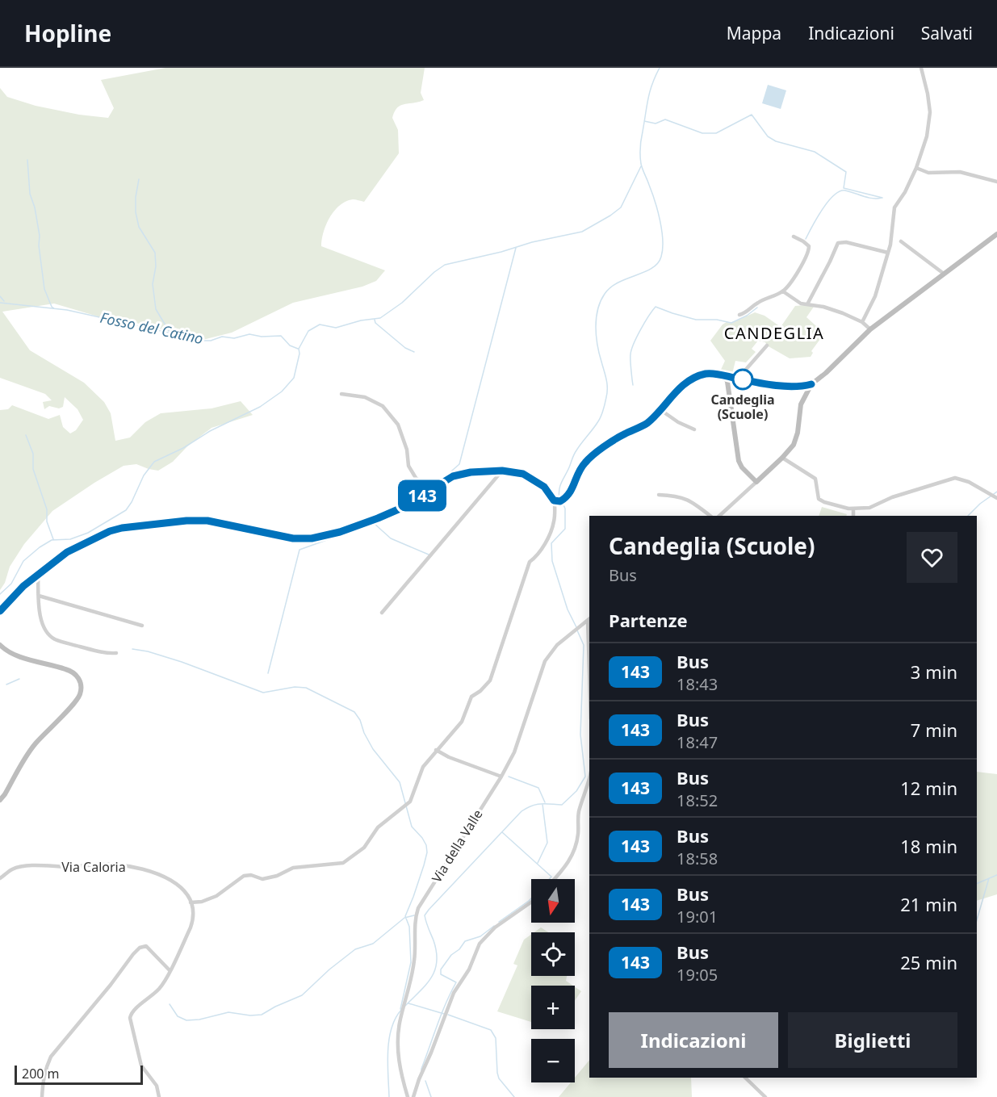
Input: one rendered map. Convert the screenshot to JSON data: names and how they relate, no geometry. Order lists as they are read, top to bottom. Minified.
{"streets":{"street":["Via della Valle","Via Caloria"]},"districts":["CANDEGLIA"],"water":["Fosso del Catino"],"places":["Candeglia (Scuole)"],"lines":["bus line 143"],"scale_bar":"200 m","north":"bottom","page":{"header":"Hopline","nav":["Mappa","Indicazioni","Salvati"],"on_map":"143","heading":[["Candeglia (Scuole)","Bus"],"Partenze"],"list":[{"mark":"143","name":"Bus","note":"18:43","value":"3 min"},{"mark":"143","name":"Bus","note":"18:47","value":"7 min"},{"mark":"143","name":"Bus","note":"18:52","value":"12 min"},{"mark":"143","name":"Bus","note":"18:58","value":"18 min"},{"mark":"143","name":"Bus","note":"19:01","value":"21 min"},{"mark":"143","name":"Bus","note":"19:05","value":"25 min"}],"map_buttons":["+","−"],"buttons":["Indicazioni","Biglietti"],"scale":"200 m"}}
